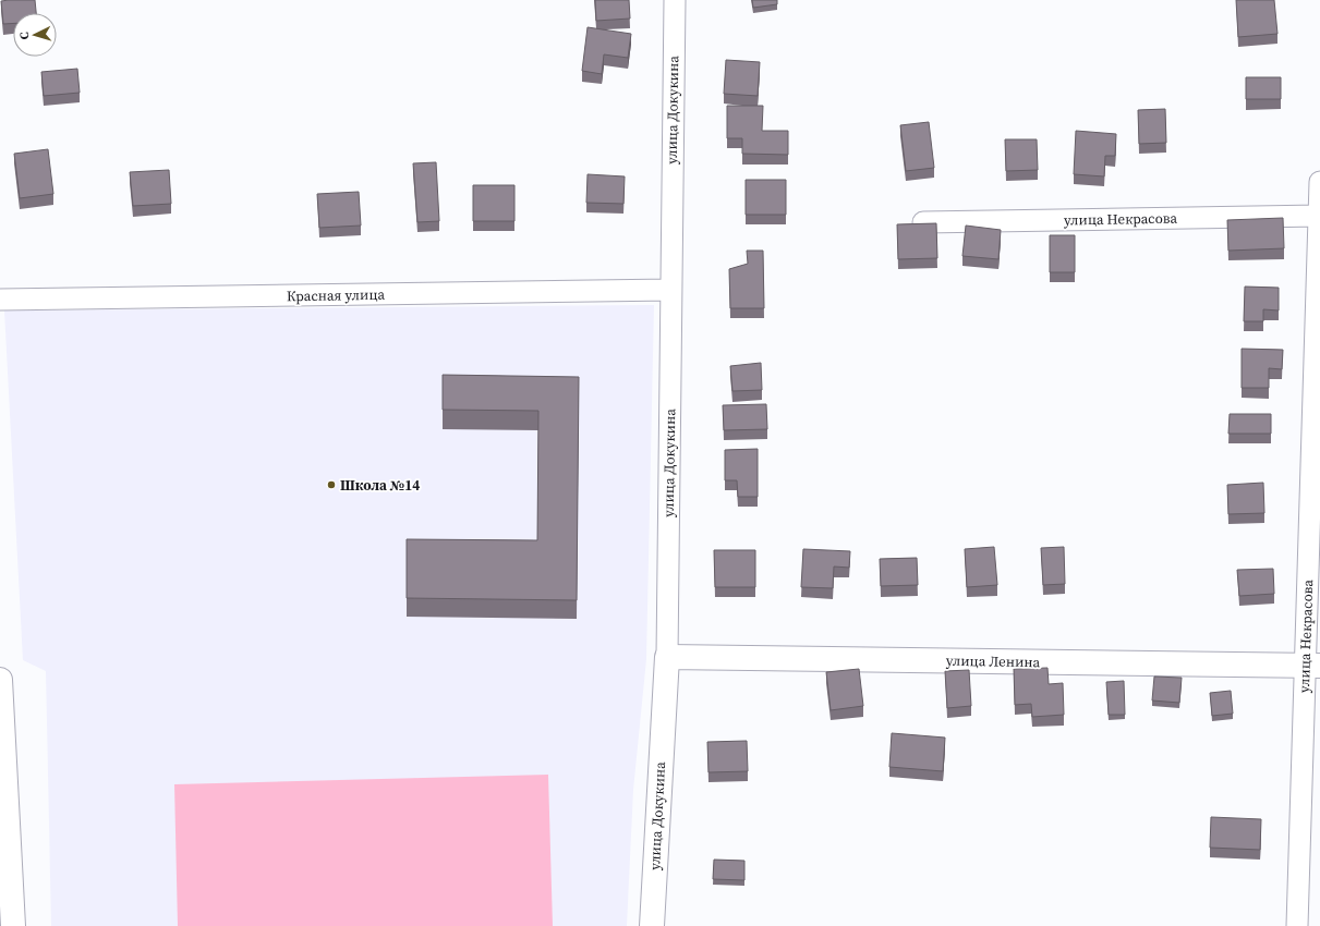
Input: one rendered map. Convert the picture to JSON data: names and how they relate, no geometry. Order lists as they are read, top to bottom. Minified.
{"streets":{"street":["улица Докукина","улица Некрасова","Красная улица","улица Ленина"]},"crossings":[["улица Докукина","Красная улица"],["улица Докукина","улица Ленина"],["улица Некрасова","улица Ленина"]],"places":["Школа №14"],"north":"left"}
